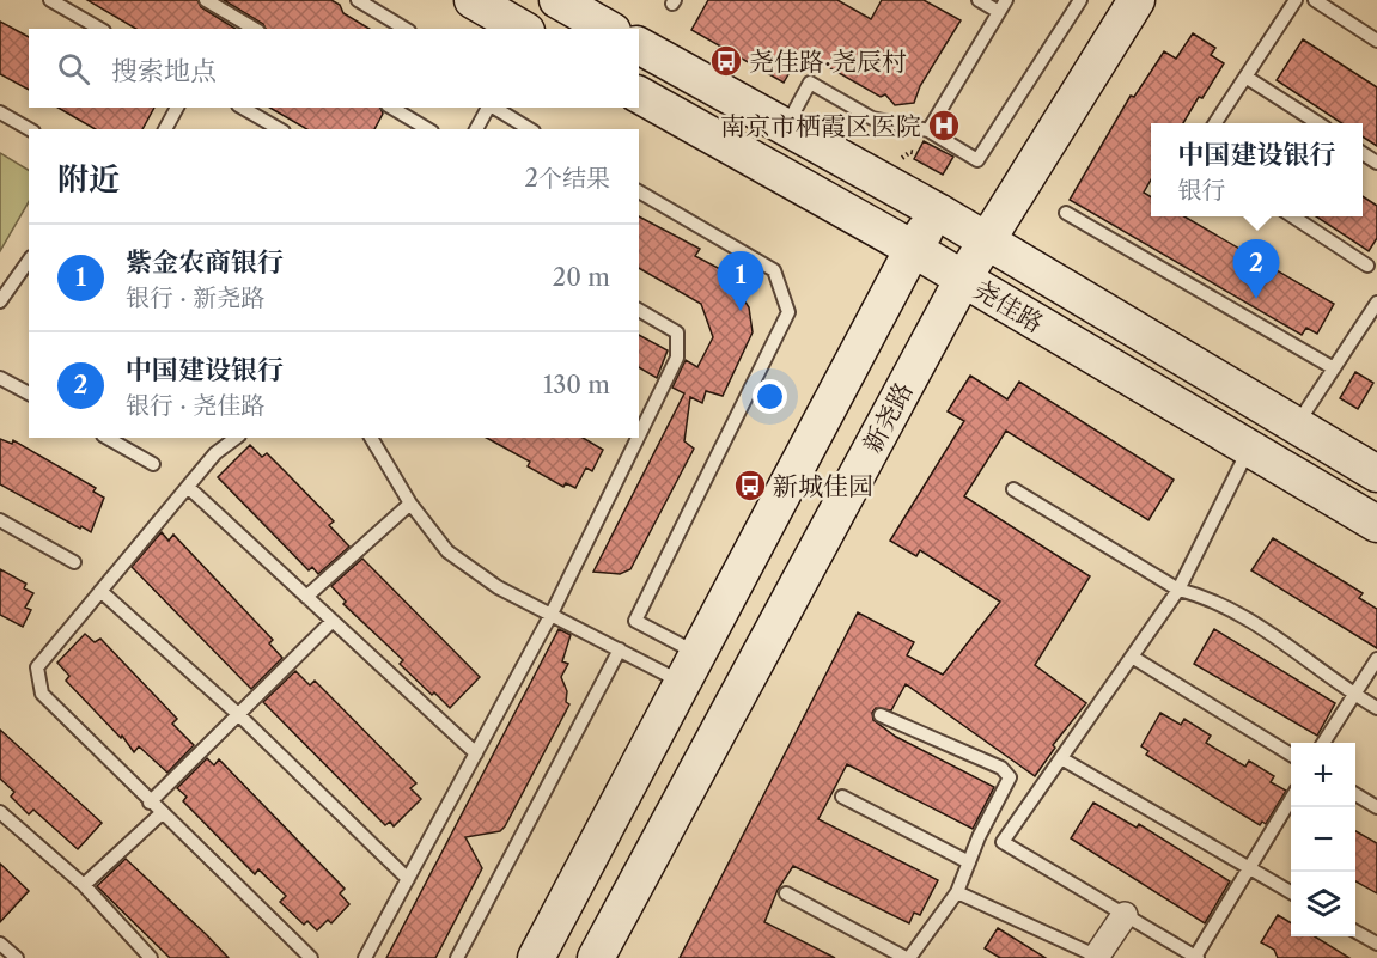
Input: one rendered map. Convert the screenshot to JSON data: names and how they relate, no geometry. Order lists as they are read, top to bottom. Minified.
{"streets":{"main road":["尧佳路","新尧路"]},"crossings":[["尧佳路","新尧路"]],"places":{"bus stop":["尧佳路·尧辰村","新城佳园"],"hospital":["南京市栖霞区医院"]},"page":{"search":"搜索地点","popup":["中国建设银行","银行"],"heading":["附近","2个结果"],"list":[{"mark":"1","name":"紫金农商银行","note":"银行 · 新尧路","value":"20 m"},{"mark":"2","name":"中国建设银行","note":"银行 · 尧佳路","value":"130 m"}],"pins":["2","1"],"map_buttons":["+","−"]}}
